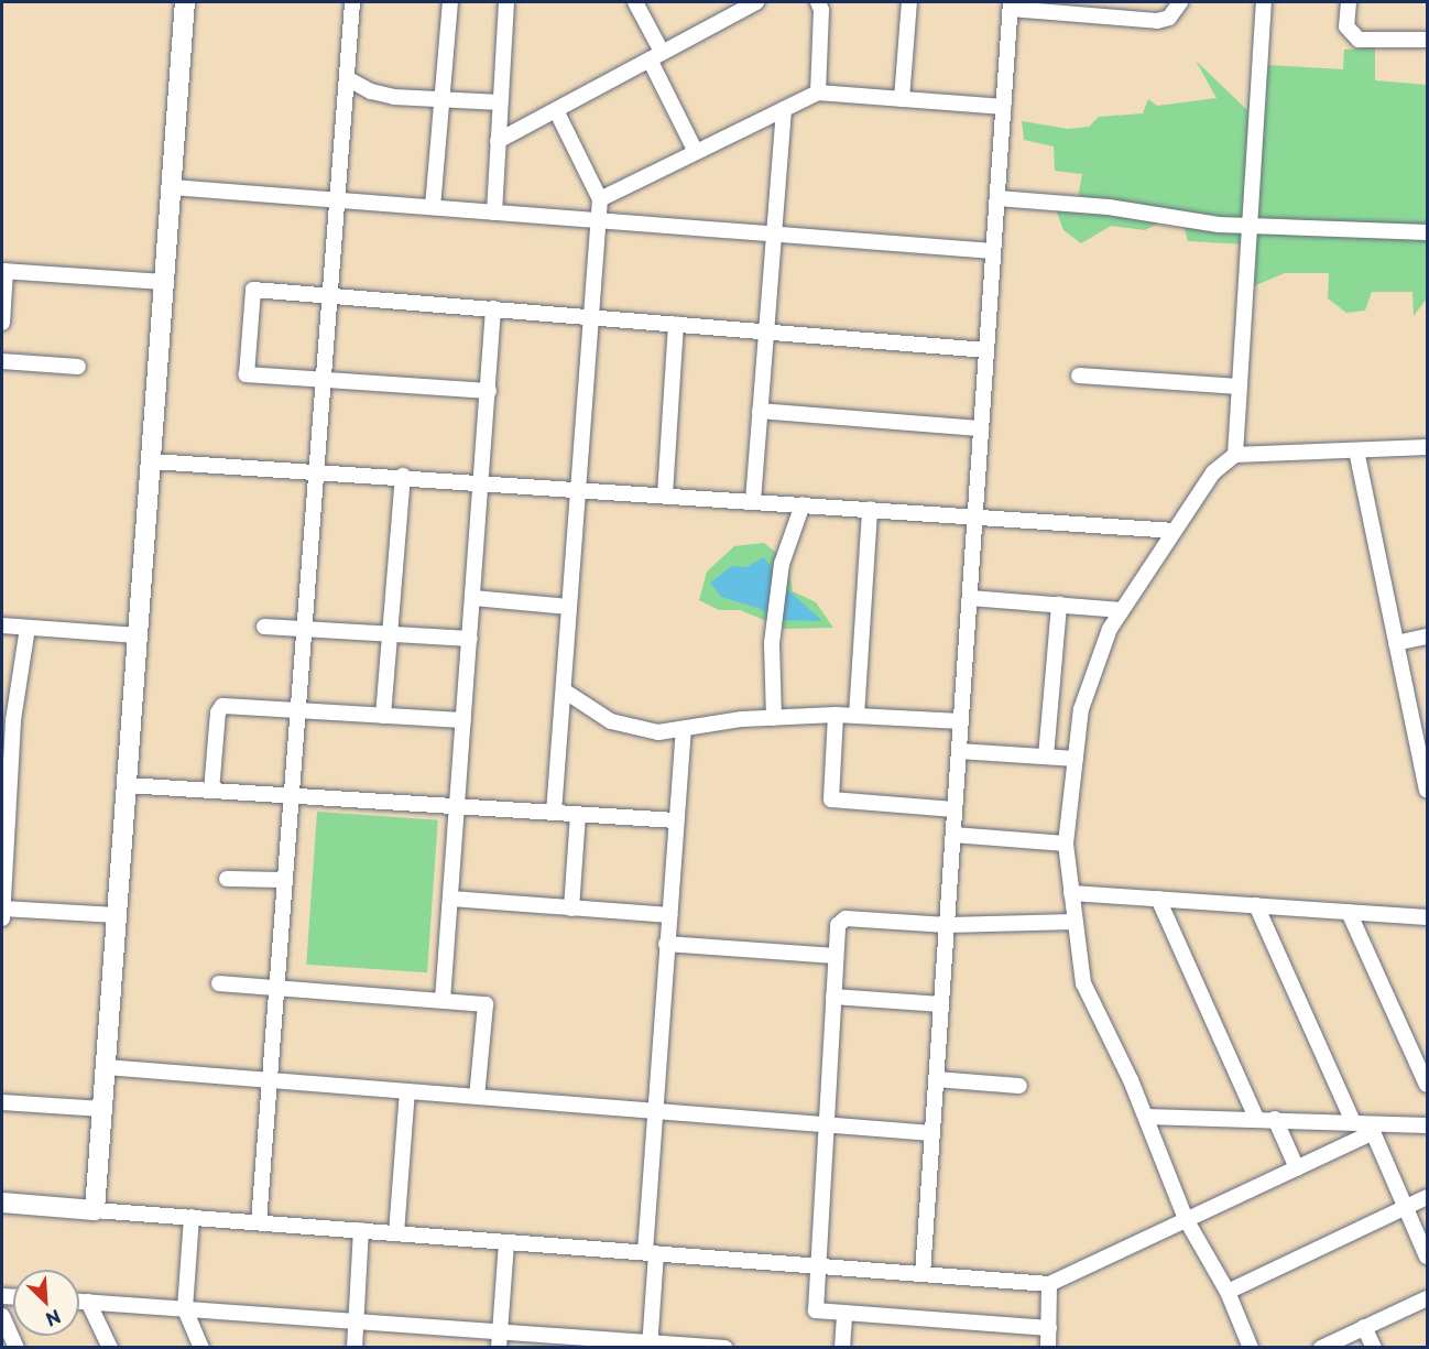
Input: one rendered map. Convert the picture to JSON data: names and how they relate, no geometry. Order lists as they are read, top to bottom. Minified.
{"north":"bottom right"}
